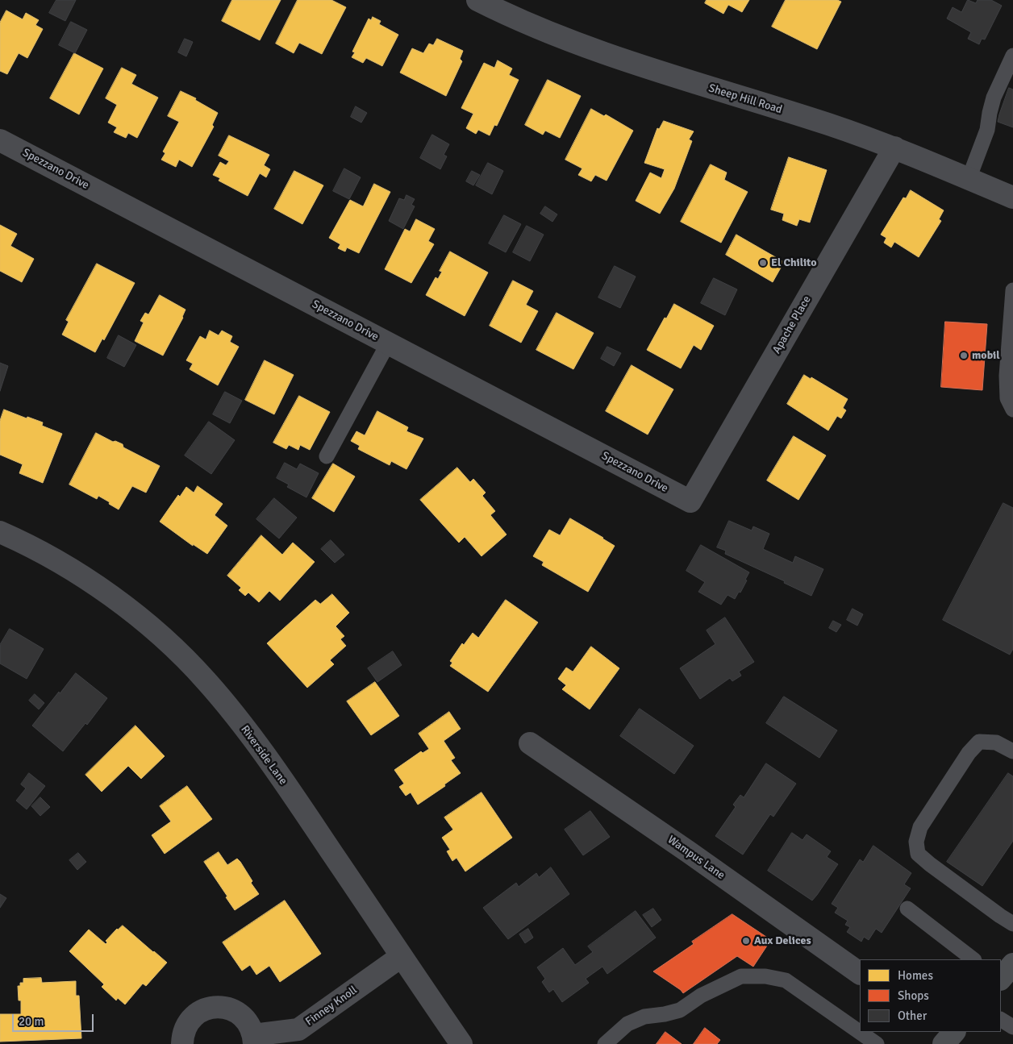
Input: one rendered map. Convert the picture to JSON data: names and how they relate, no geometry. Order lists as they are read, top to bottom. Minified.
{"streets":{"street":["Sheep Hill Road","Spezzano Drive","Apache Place","Riverside Lane","Wampus Lane","Finney Knoll"]},"crossings":[["Sheep Hill Road","Apache Place"],["Spezzano Drive","Apache Place"],["Riverside Lane","Finney Knoll"]],"places":["El Chilito","mobil","Aux Delices"],"legend":["Homes","Shops","Other"],"scale_bar":"20 m"}
